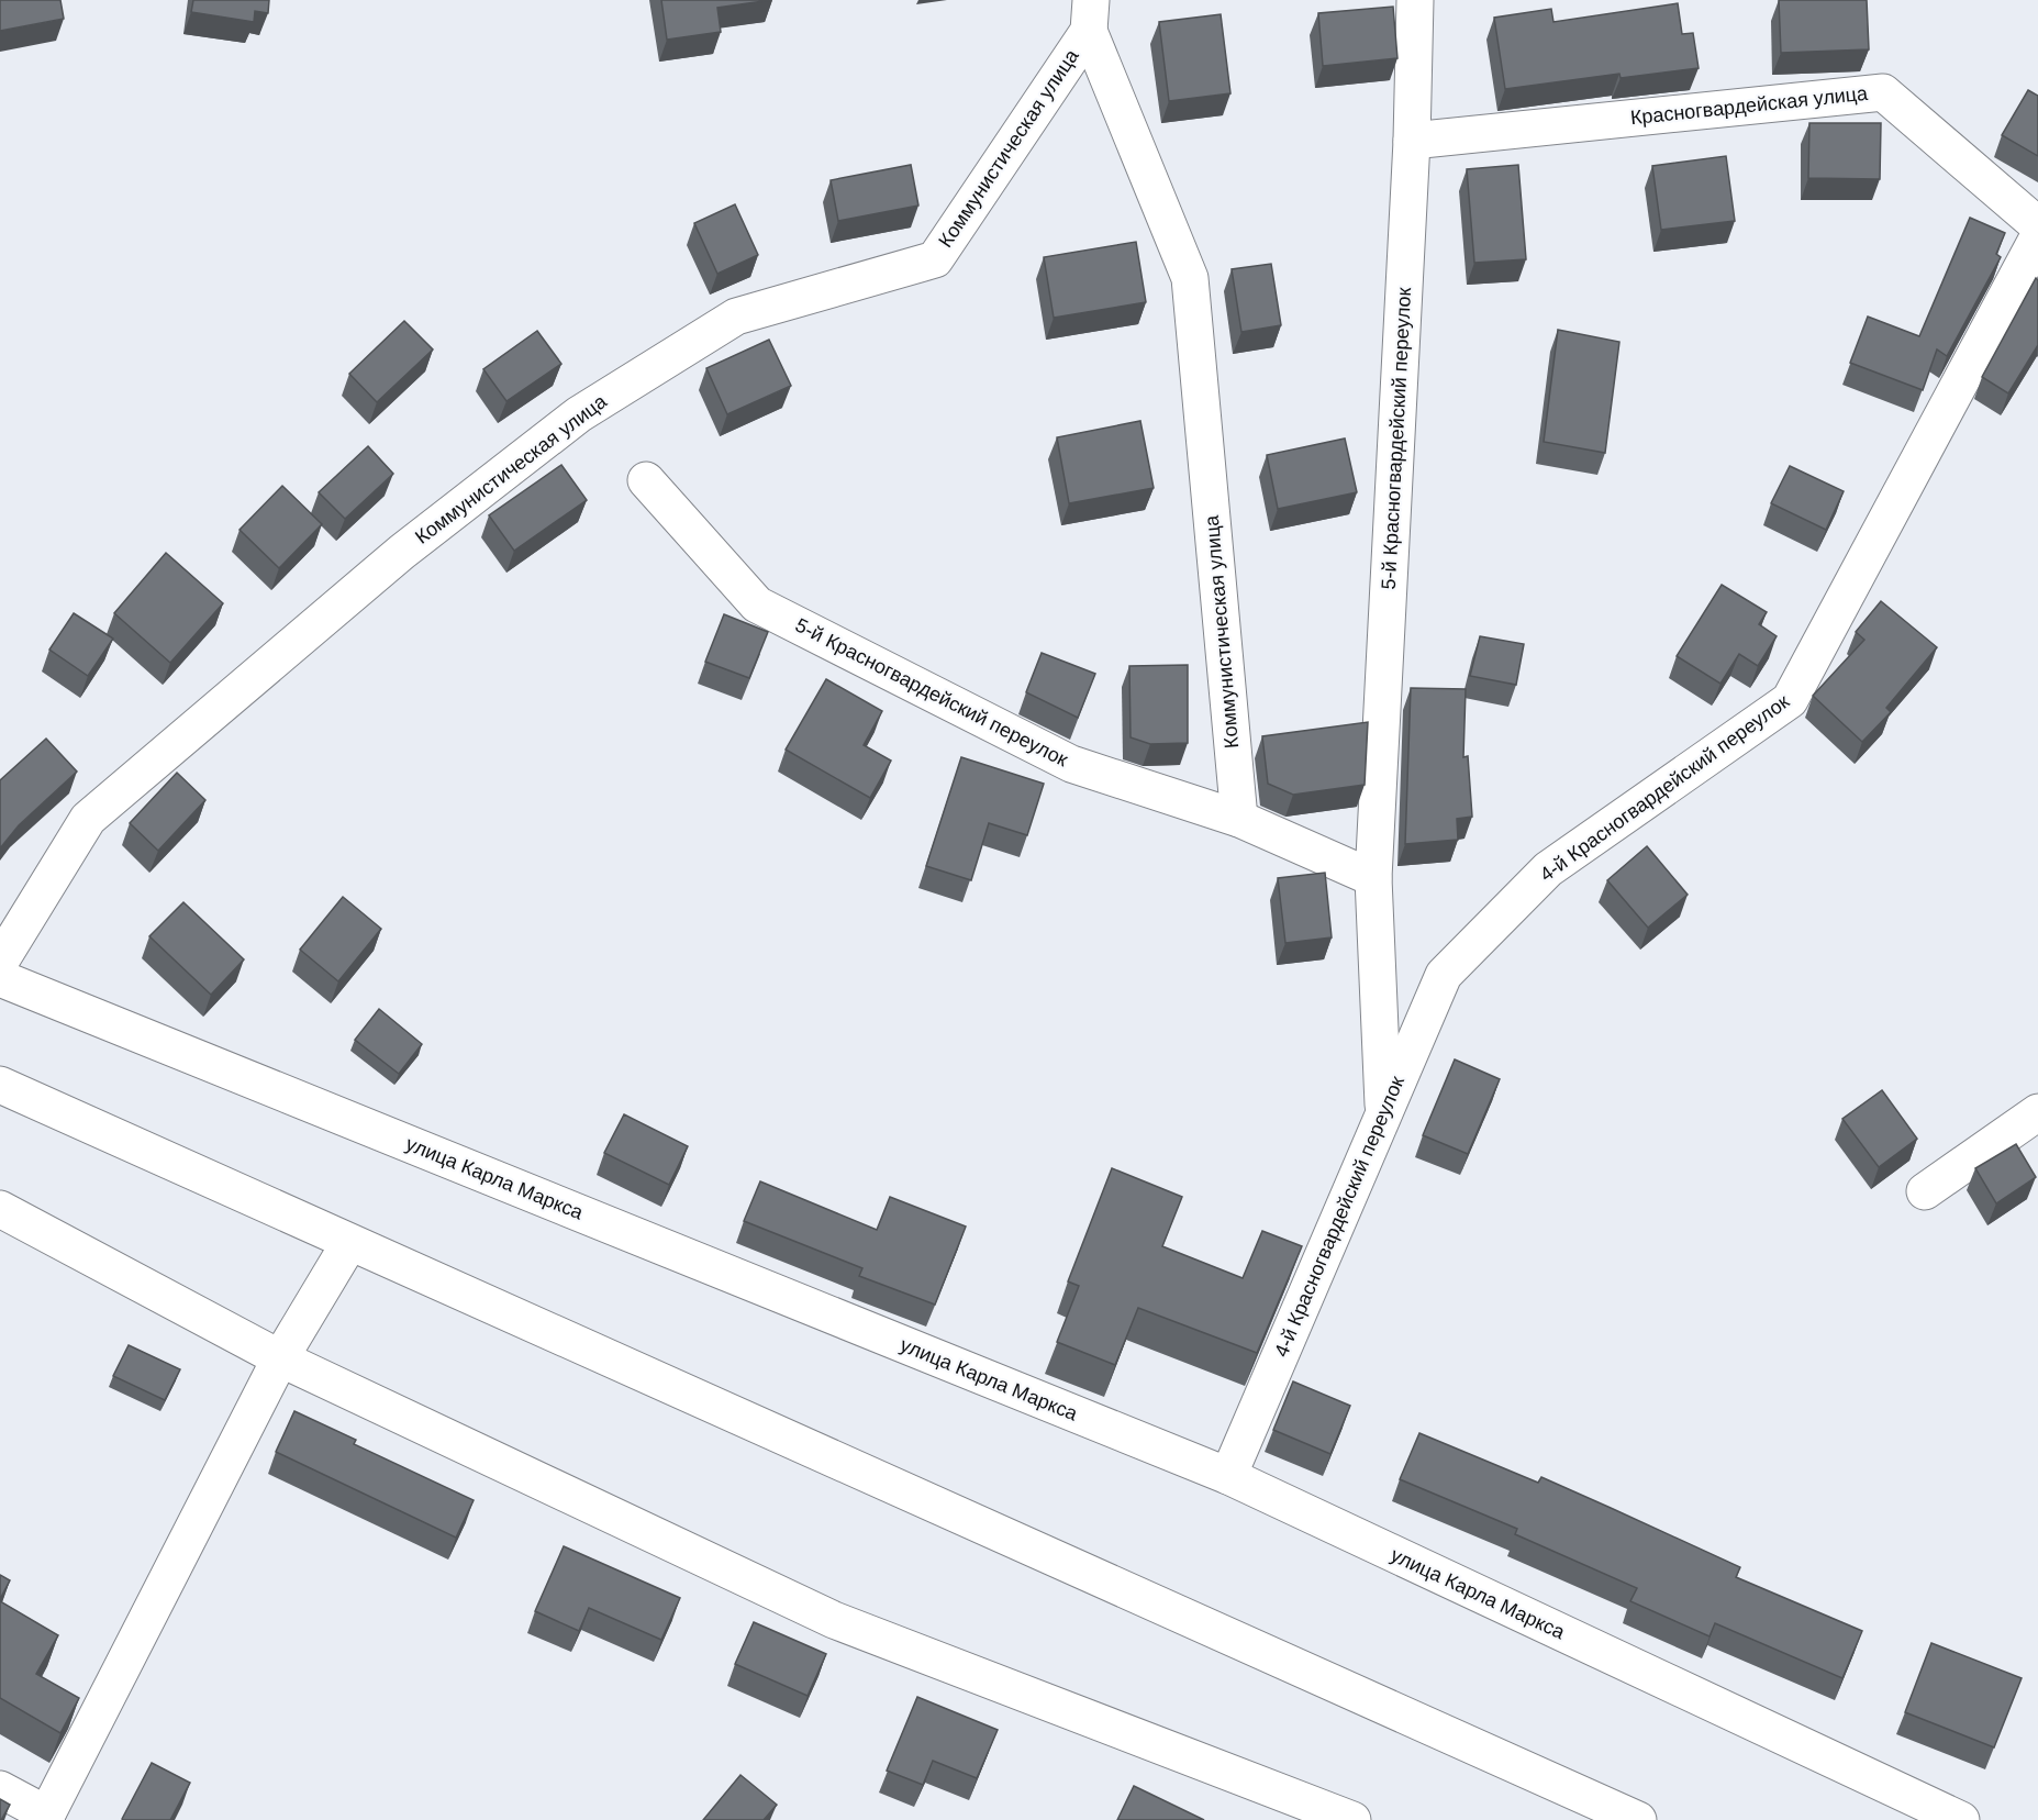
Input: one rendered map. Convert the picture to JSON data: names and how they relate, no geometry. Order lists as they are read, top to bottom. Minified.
{"streets":{"street":["Красногвардейская улица","Коммунистическая улица","5-й Красногвардейский переулок","4-й Красногвардейский переулок","улица Карла Маркса"]},"crossings":[["Красногвардейская улица","5-й Красногвардейский переулок"],["Коммунистическая улица","5-й Красногвардейский переулок"],["5-й Красногвардейский переулок","4-й Красногвардейский переулок"],["4-й Красногвардейский переулок","улица Карла Маркса"]]}
